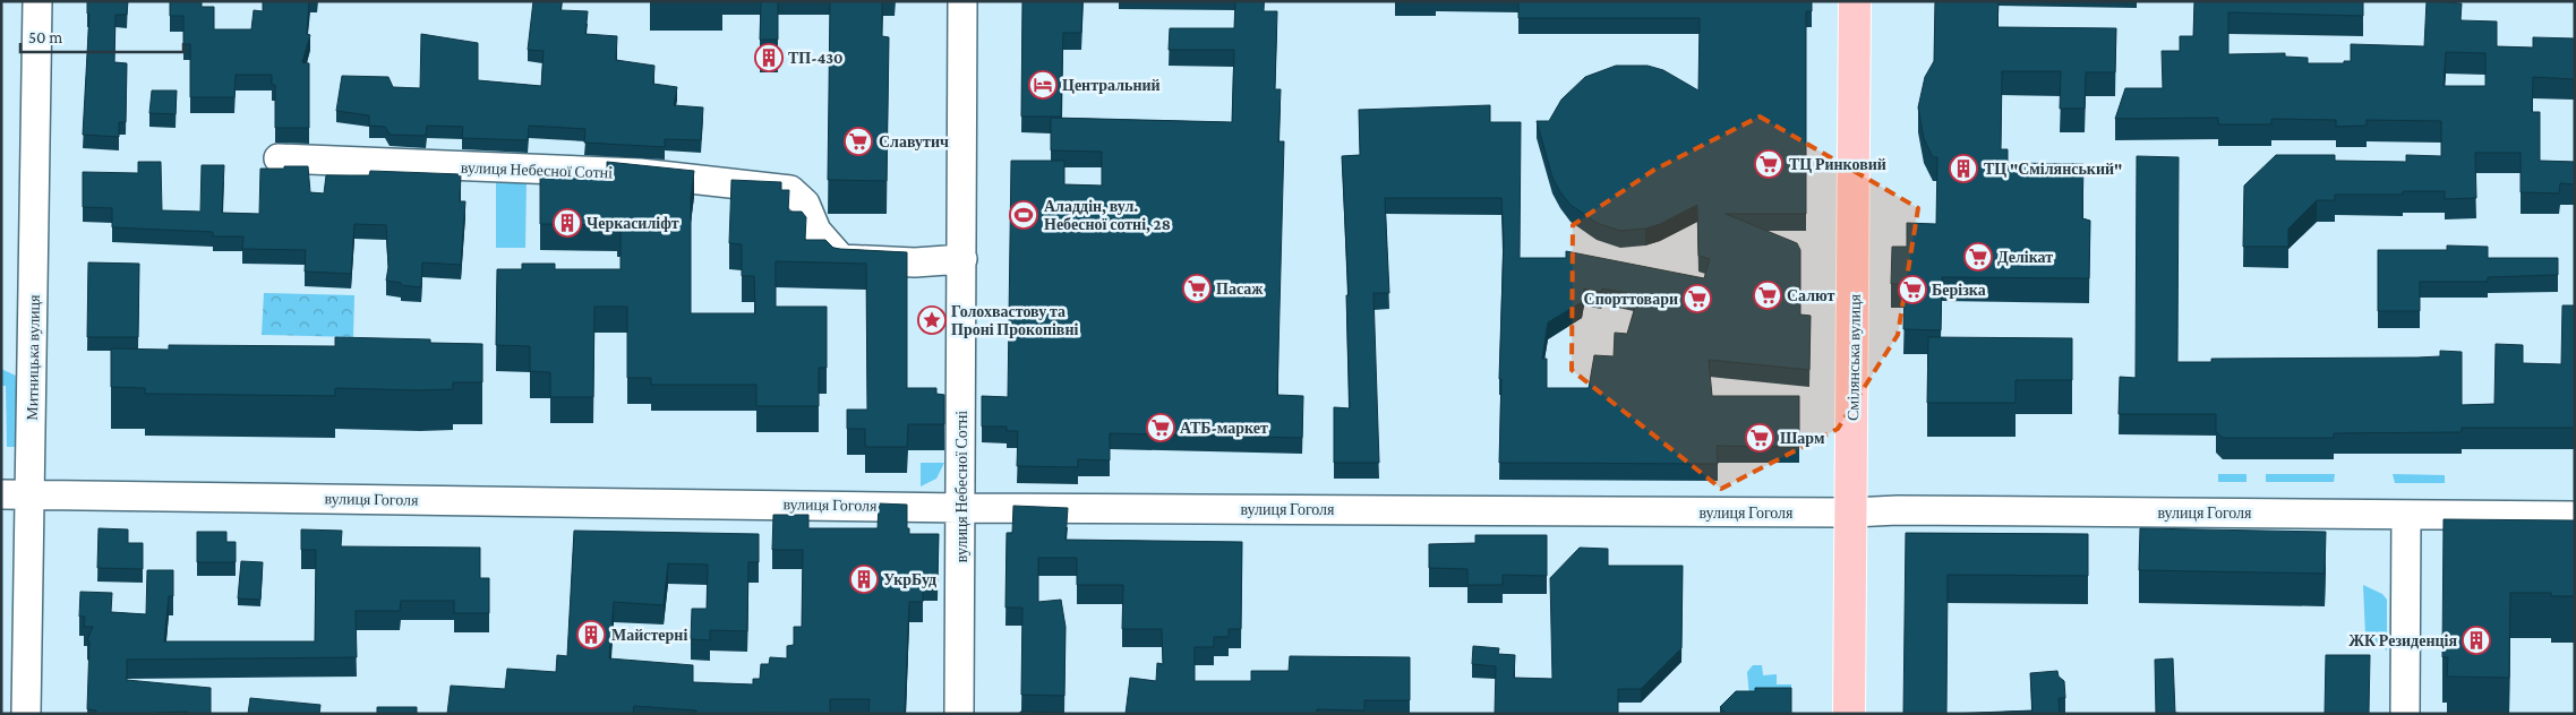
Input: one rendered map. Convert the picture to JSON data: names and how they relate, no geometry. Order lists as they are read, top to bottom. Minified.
{"streets":{"main road":["Смілянська вулиця"],"street":["вулиця Небесної Сотні","Митницька вулиця","вулиця Гоголя"]},"crossings":[["вулиця Небесної Сотні","вулиця Гоголя"],["Митницька вулиця","вулиця Гоголя"],["Смілянська вулиця","вулиця Гоголя"]],"places":{"building":["ТП-430","ТЦ \"Смілянський\"","Черкасиліфт","УкрБуд","Майстерні","ЖК Резиденція"],"hotel":["Центральний"],"supermarket":["Славутич","ТЦ Ринковий","Делікат","Пасаж","Берізка","Салют","Спорттовари","АТБ-маркет","Шарм"],"sports":["Аладдін, вул. Небесної сотні, 28"],"place":["Голохвастову та Проні Прокопівні"]},"scale_bar":"50 m"}
